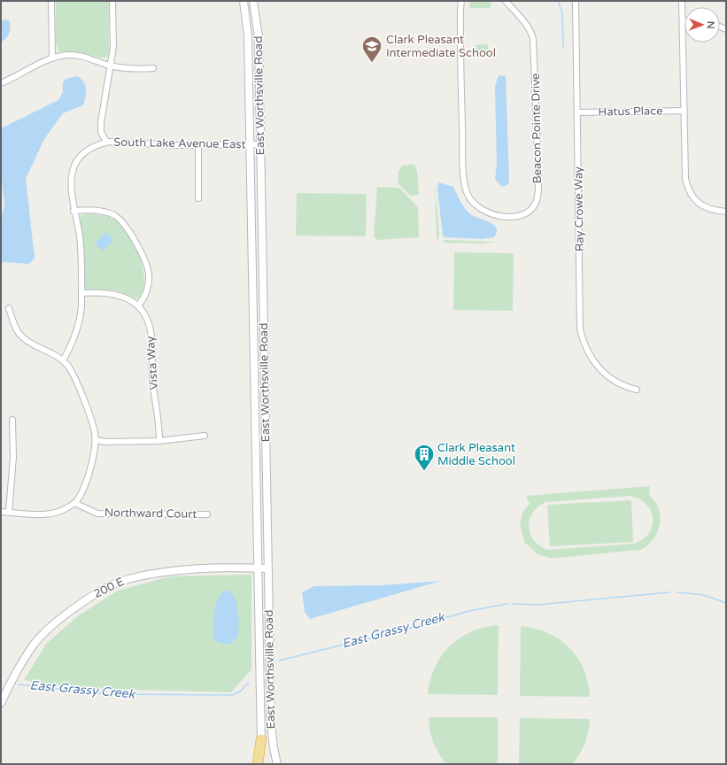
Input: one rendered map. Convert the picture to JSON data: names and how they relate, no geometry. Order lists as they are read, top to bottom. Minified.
{"streets":{"main road":["East Worthsville Road","200 E"],"street":["Hatus Place","Beacon Pointe Drive","South Lake Avenue East","Ray Crowe Way","Vista Way","Northward Court"]},"crossings":[["East Worthsville Road","South Lake Avenue East"],["East Worthsville Road","200 E"],["Hatus Place","Ray Crowe Way"]],"water":["East Grassy Creek"],"places":{"school or university":["Clark Pleasant Intermediate School"],"building":["Clark Pleasant Middle School"]},"north":"right"}
